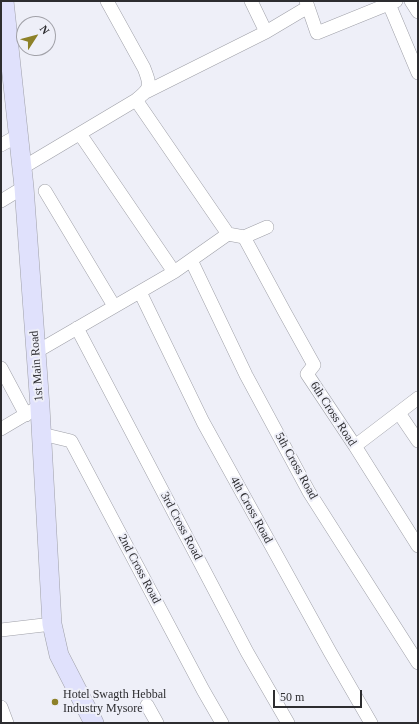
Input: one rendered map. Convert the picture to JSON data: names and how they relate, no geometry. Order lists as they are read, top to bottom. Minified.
{"streets":{"street":["1st Main Road","6th Cross Road","5th Cross Road","4th Cross Road","3rd Cross Road","2nd Cross Road"]},"crossings":[["1st Main Road","2nd Cross Road"]],"places":["Hotel Swagth Hebbal Industry Mysore"],"scale_bar":"50 m","north":"top right"}
